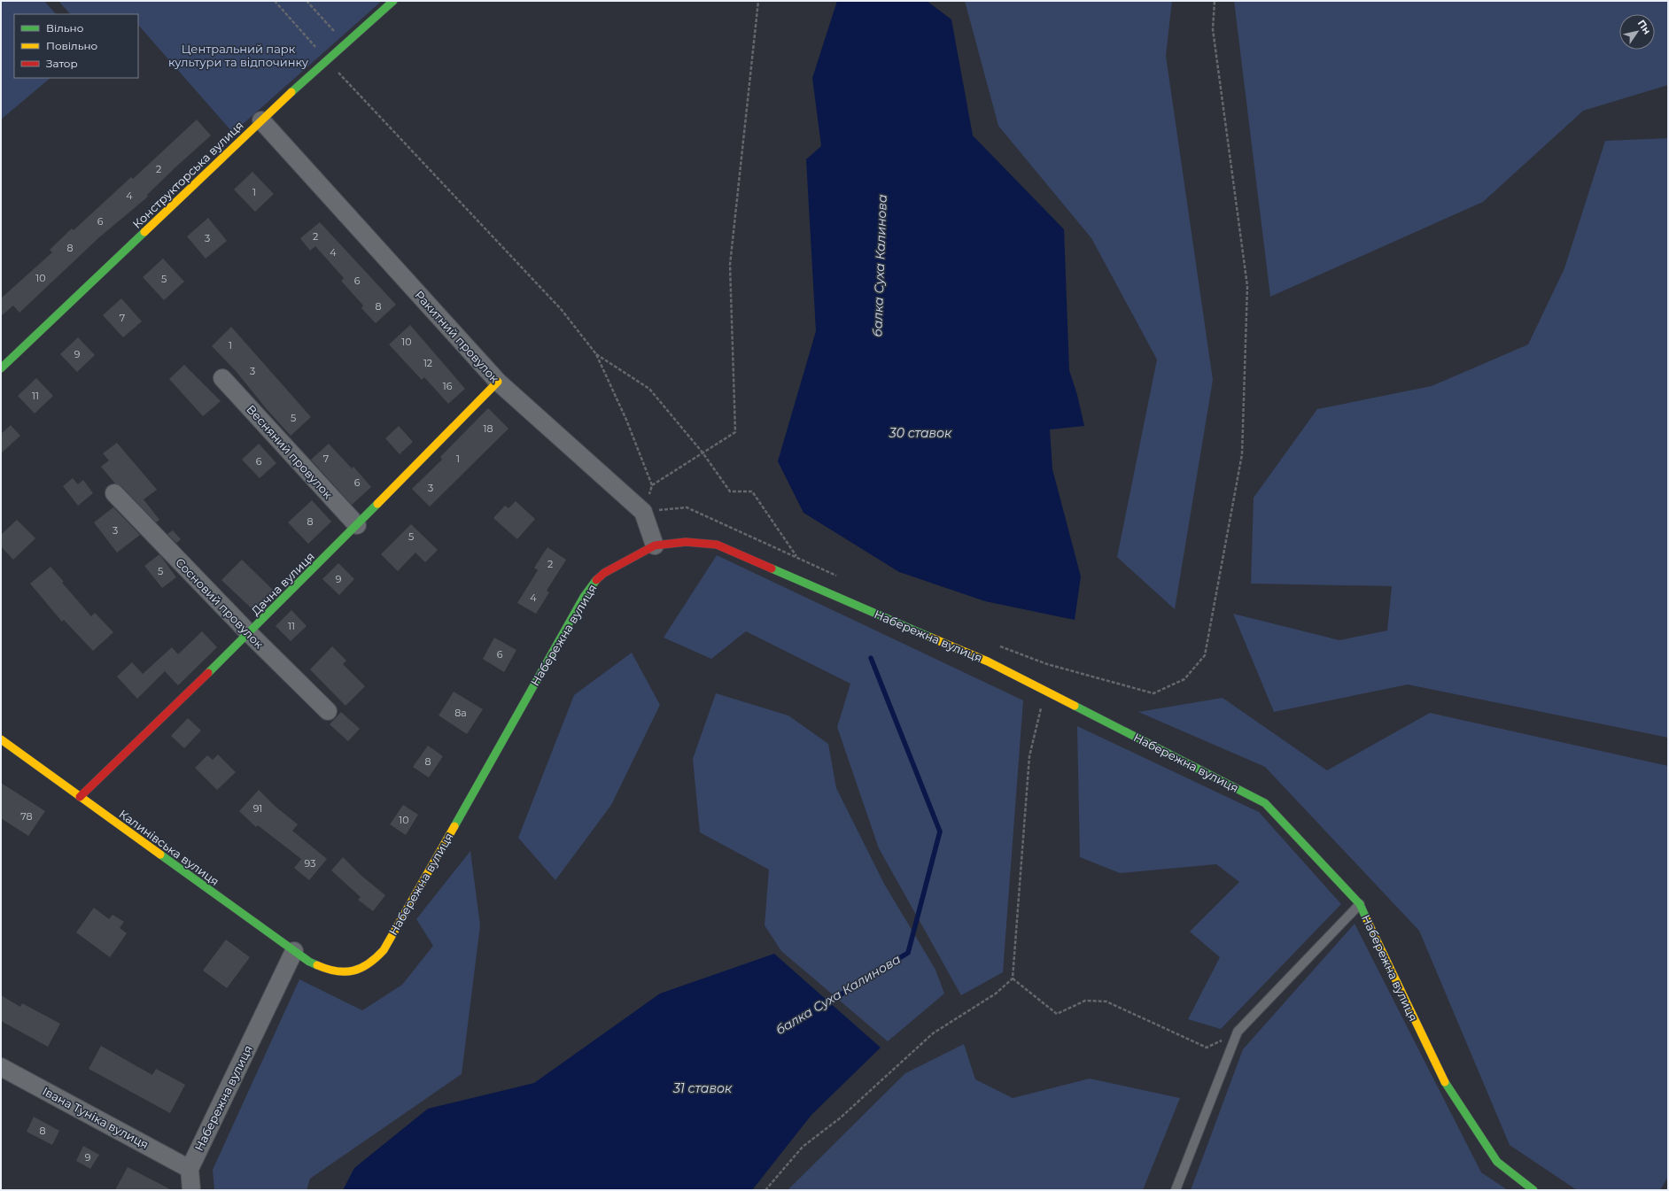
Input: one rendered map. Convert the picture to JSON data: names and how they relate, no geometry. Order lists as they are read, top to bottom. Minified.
{"streets":{"street":["Конструкторська вулиця","Ракитний провулок","Весняний провулок","Дачна вулиця","Сосновий провулок","Набережна вулиця","Калинівська вулиця","Івана Туніка вулиця"]},"crossings":[["Конструкторська вулиця","Ракитний провулок"],["Ракитний провулок","Дачна вулиця"],["Ракитний провулок","Набережна вулиця"],["Весняний провулок","Дачна вулиця"],["Дачна вулиця","Сосновий провулок"],["Дачна вулиця","Калинівська вулиця"],["Набережна вулиця","Калинівська вулиця"],["Набережна вулиця","Івана Туніка вулиця"]],"water":["балка Суха Калинова","30 ставок","31 ставок"],"parks":["Центральний парк культури та відпочинку"],"house_numbers":["2","1","4","6","2","3","8","4","10","5","6","8","7","10","1","9","12","3","16","11","5","18","7","1","6","6","3","8","3","5","2","5","9","4","11","6","8а","8","91","78","10","93","8","9"],"legend":["Вільно","Повільно","Затор"],"north":"top right"}
